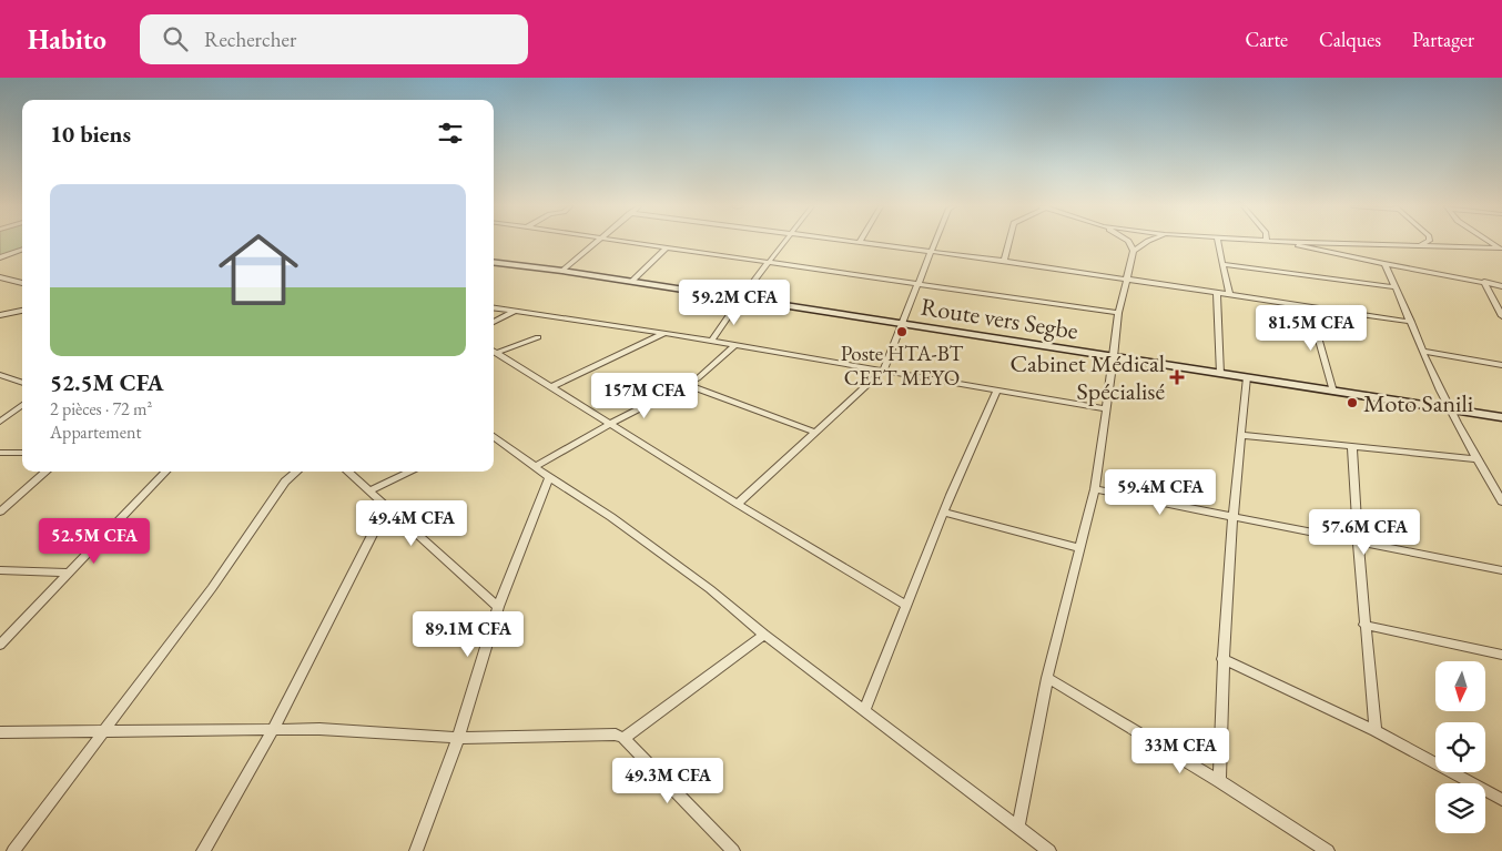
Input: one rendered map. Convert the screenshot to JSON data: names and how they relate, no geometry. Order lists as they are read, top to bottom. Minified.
{"streets":{"main road":["Route vers Segbe"]},"places":{"other":["Poste HTA-BT CEET MEYO","Moto Sanili"],"health":["Cabinet Médical Spécialisé"]},"north":"bottom","page":{"header":"Habito","search":"Rechercher","nav":["Carte","Calques","Partager"],"heading":"10 biens","list":[{"name":"52.5M CFA","note":"2 pièces · 72 m² · Appartement"}],"price":["59.2M CFA","81.5M CFA","157M CFA","59.4M CFA","49.4M CFA","57.6M CFA","52.5M CFA","89.1M CFA","33M CFA","49.3M CFA"]}}
